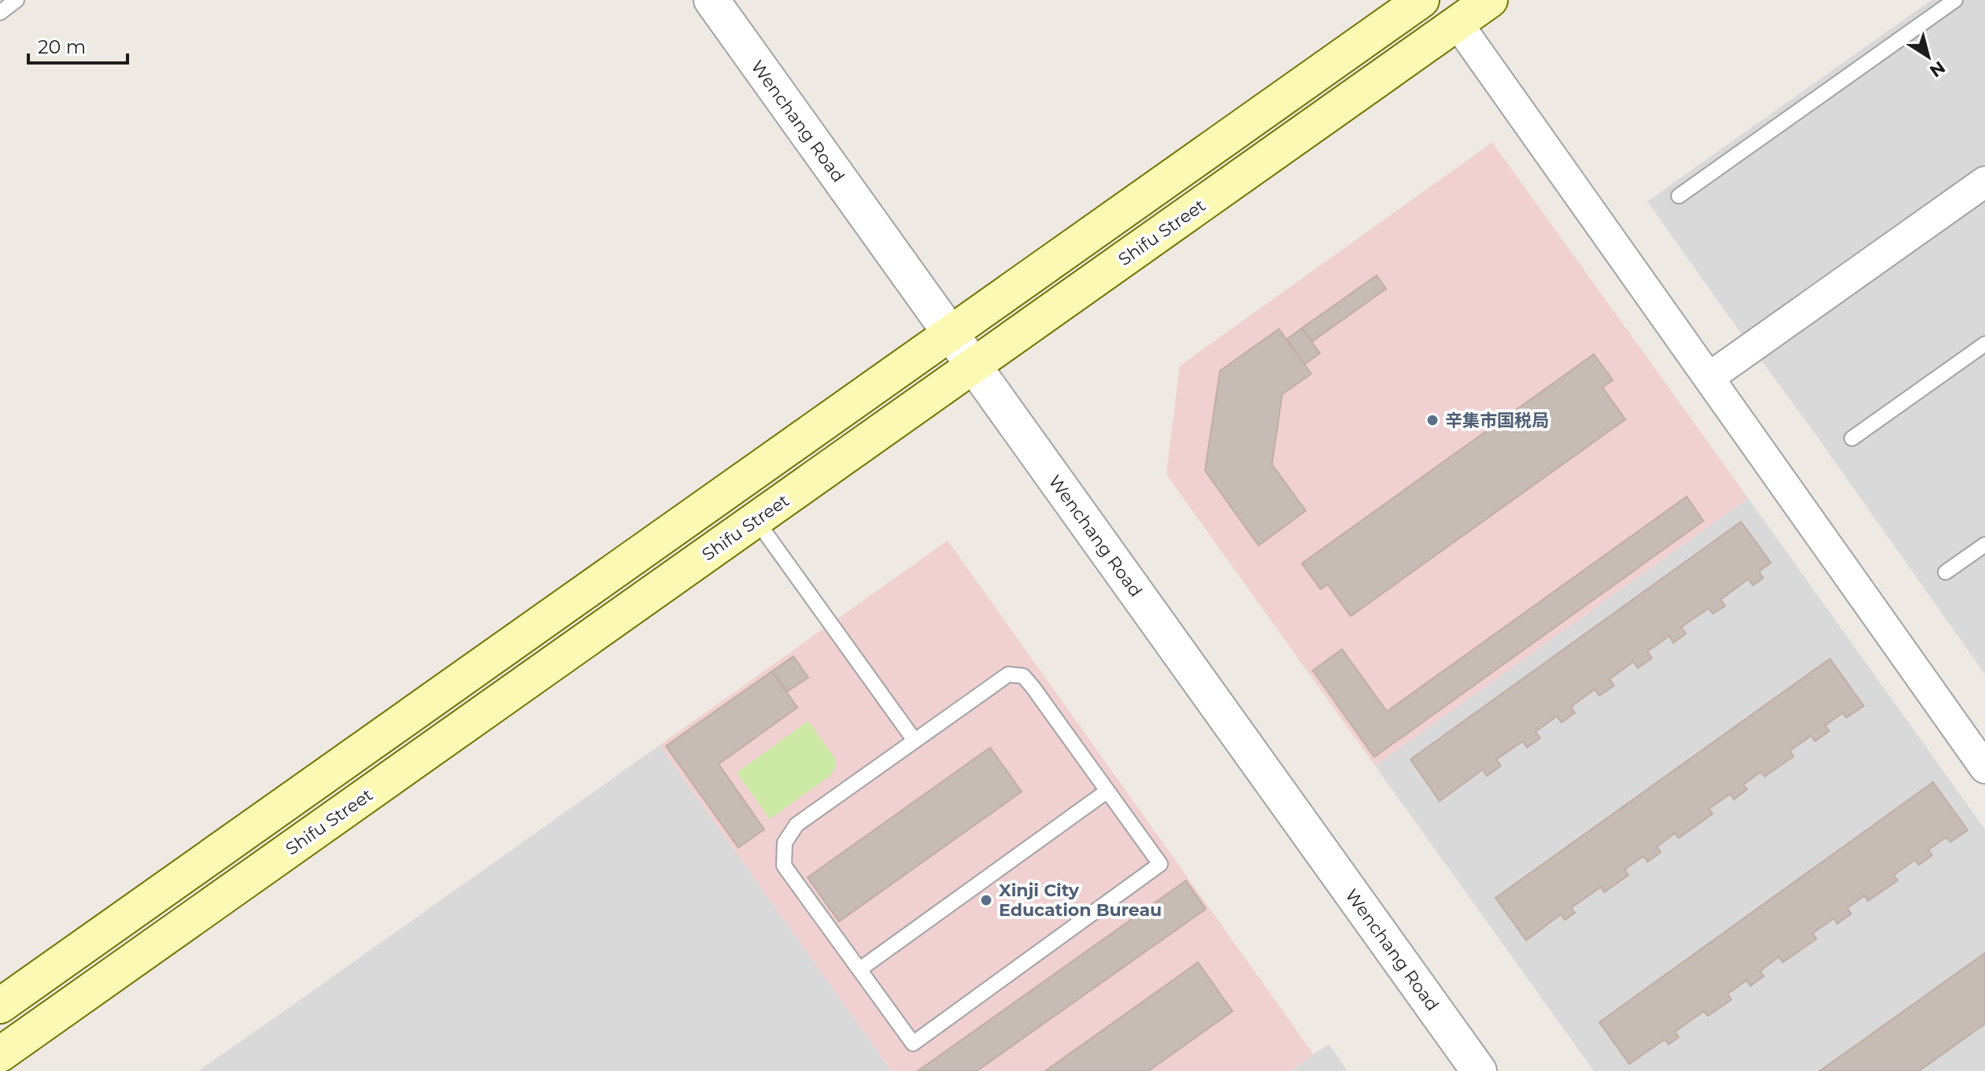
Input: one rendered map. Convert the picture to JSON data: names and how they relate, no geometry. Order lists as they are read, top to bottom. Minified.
{"streets":{"main road":["Shifu Street"],"street":["Wenchang Road"]},"crossings":[["Wenchang Road","Shifu Street"]],"places":["辛集市国税局","Xinji City Education Bureau"],"scale_bar":"20 m","north":"bottom right"}
